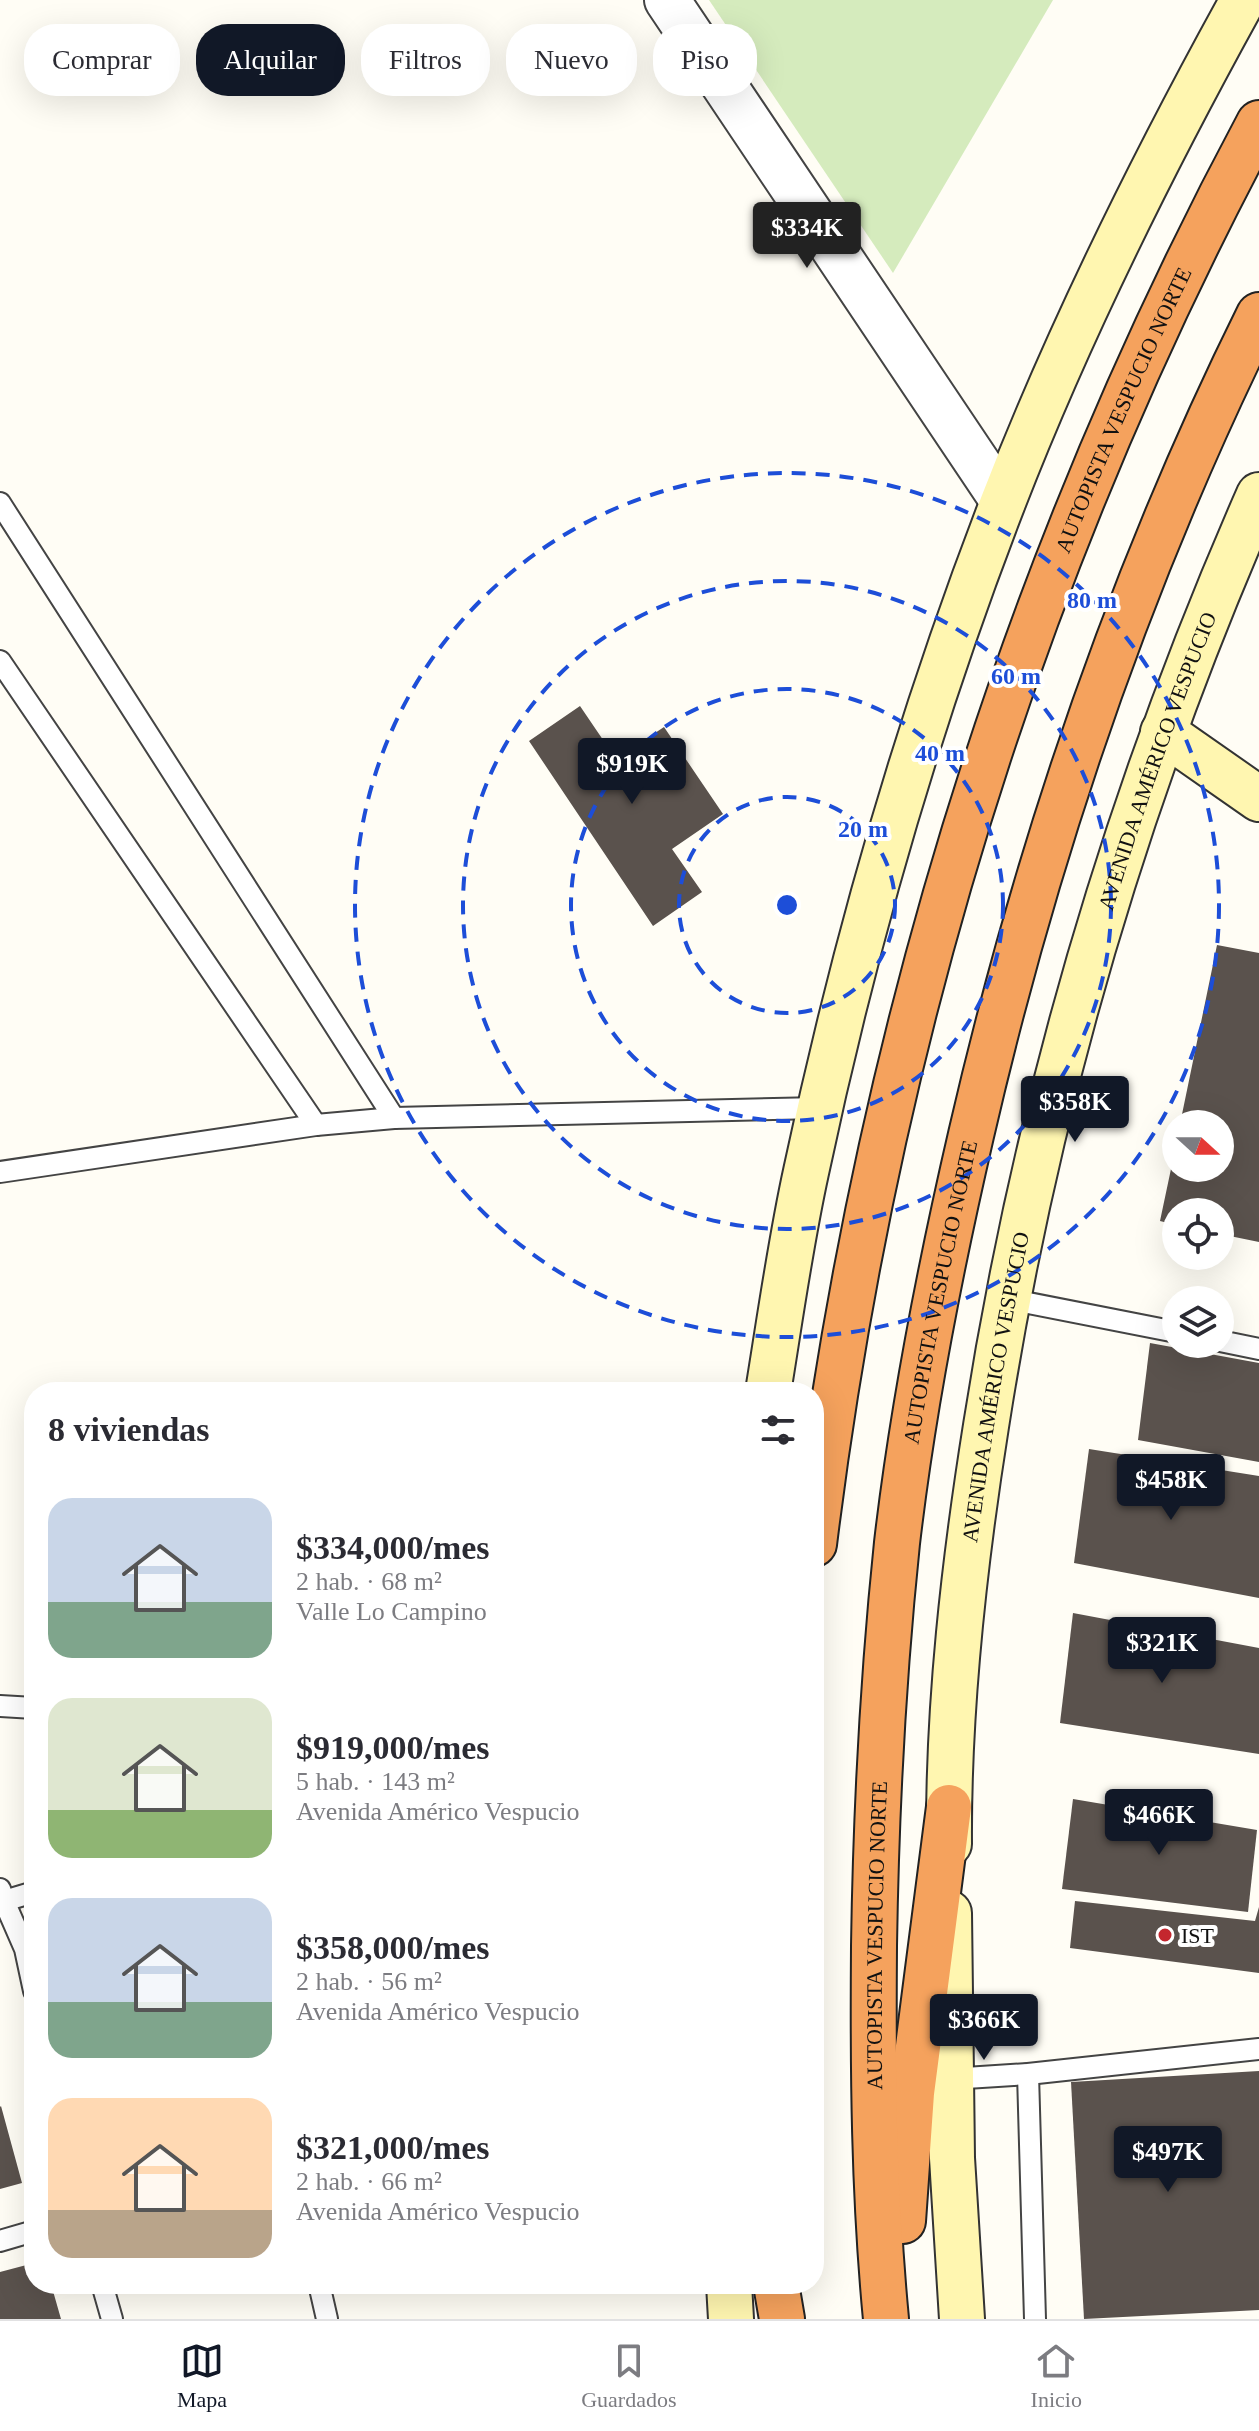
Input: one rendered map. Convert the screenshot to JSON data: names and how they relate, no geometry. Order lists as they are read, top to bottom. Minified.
{"streets":{"highway":["AUTOPISTA VESPUCIO NORTE"],"main road":["AVENIDA AMÉRICO VESPUCIO"]},"places":["IST"],"north":"right","page":{"chip":["Comprar","Alquilar","Filtros","Nuevo","Piso"],"price":["$334K","$919K","$358K","$458K","$321K","$466K","$366K","$497K"],"heading":"8 viviendas","list":[{"name":"$334,000/mes","note":"2 hab. · 68 m² · Valle Lo Campino"},{"name":"$919,000/mes","note":"5 hab. · 143 m² · Avenida Américo Vespucio"},{"name":"$358,000/mes","note":"2 hab. · 56 m² · Avenida Américo Vespucio"},{"name":"$321,000/mes","note":"2 hab. · 66 m² · Avenida Américo Vespucio"}],"tabs":["Mapa","Guardados","Inicio"]},"rings":["80 m","60 m","40 m","20 m"]}
